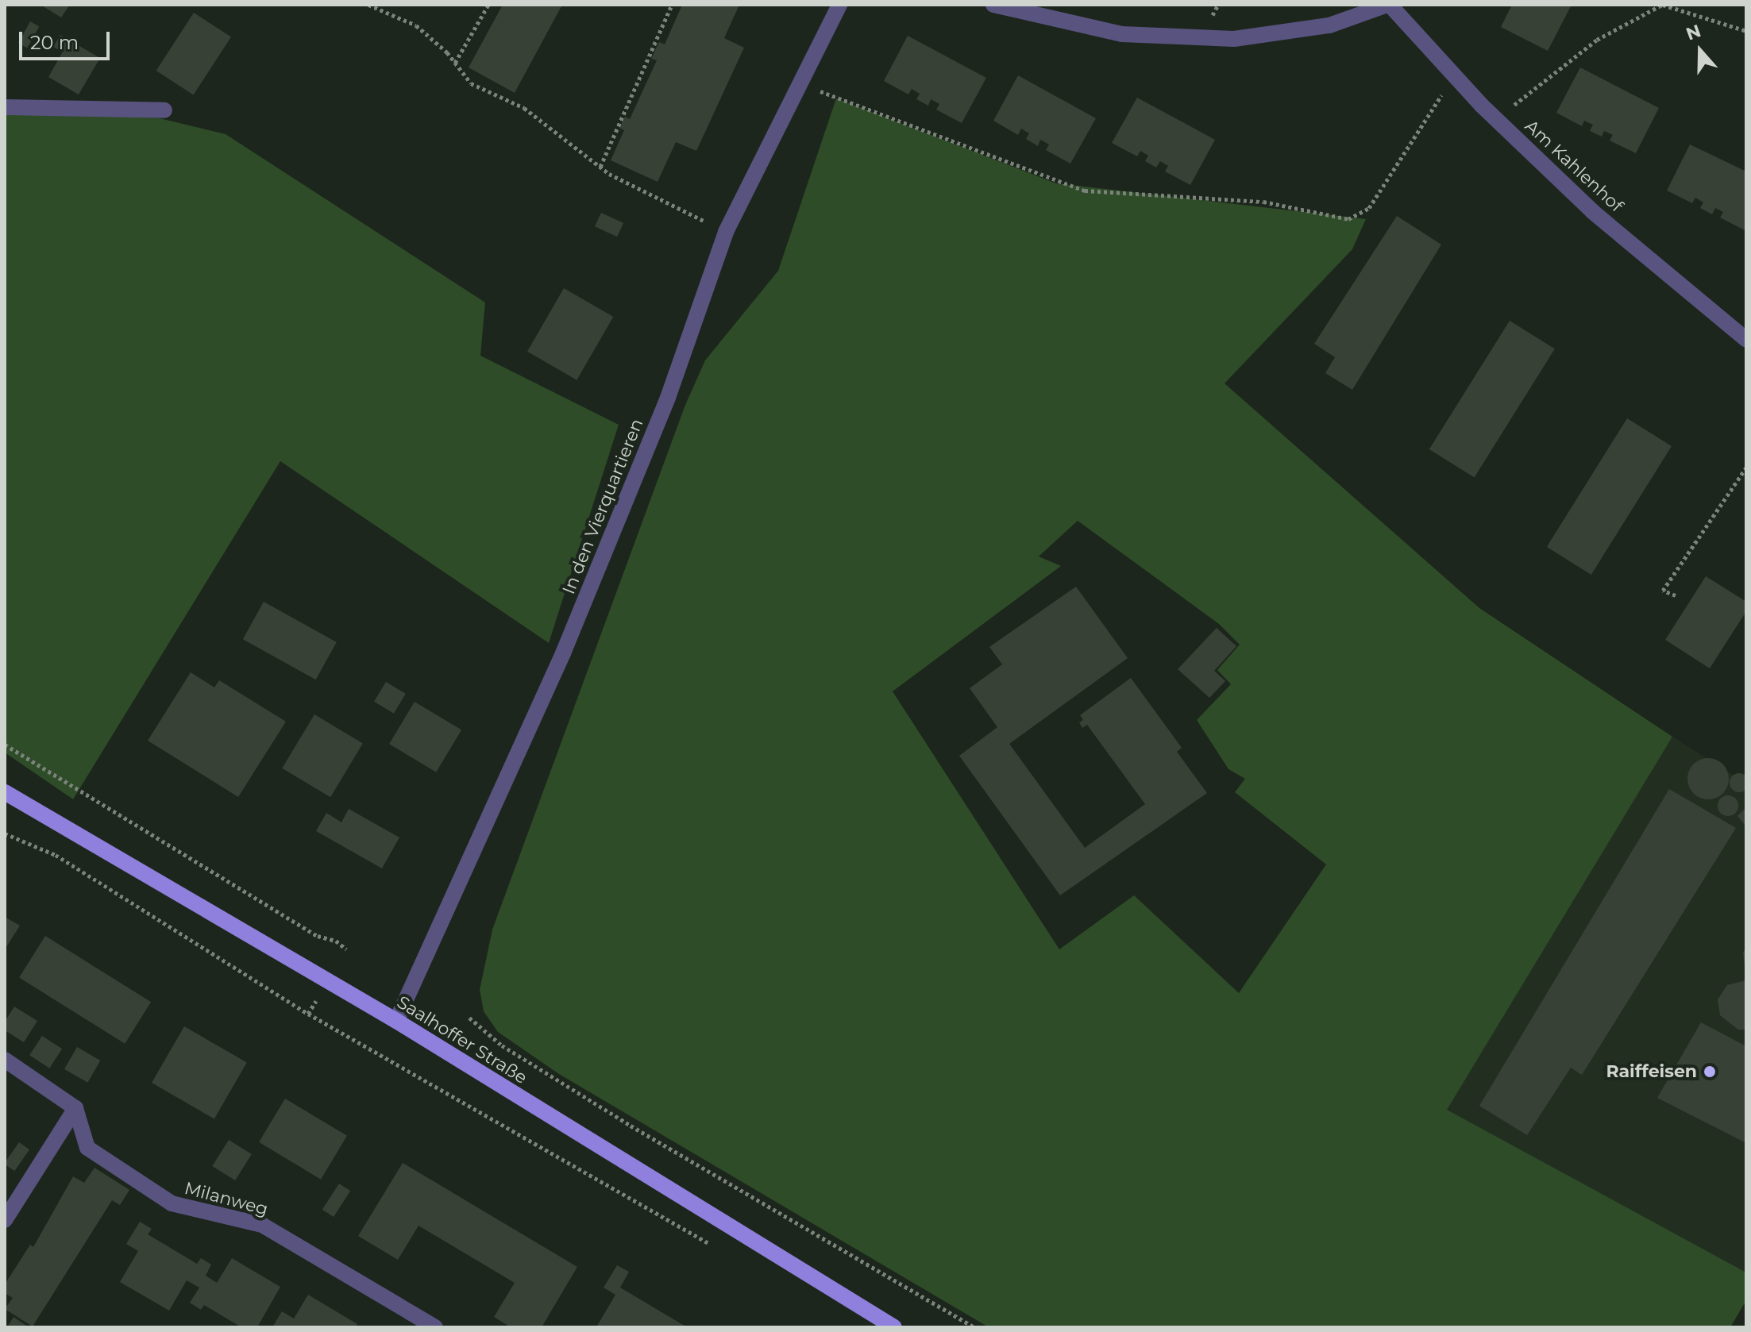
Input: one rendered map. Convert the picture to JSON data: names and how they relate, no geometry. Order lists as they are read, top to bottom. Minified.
{"streets":{"main road":["Saalhoffer Straße"],"street":["Am Kahlenhof","In den Vierquartieren","Milanweg"]},"crossings":[["In den Vierquartieren","Saalhoffer Straße"]],"places":["Raiffeisen"],"scale_bar":"20 m","north":"top"}
